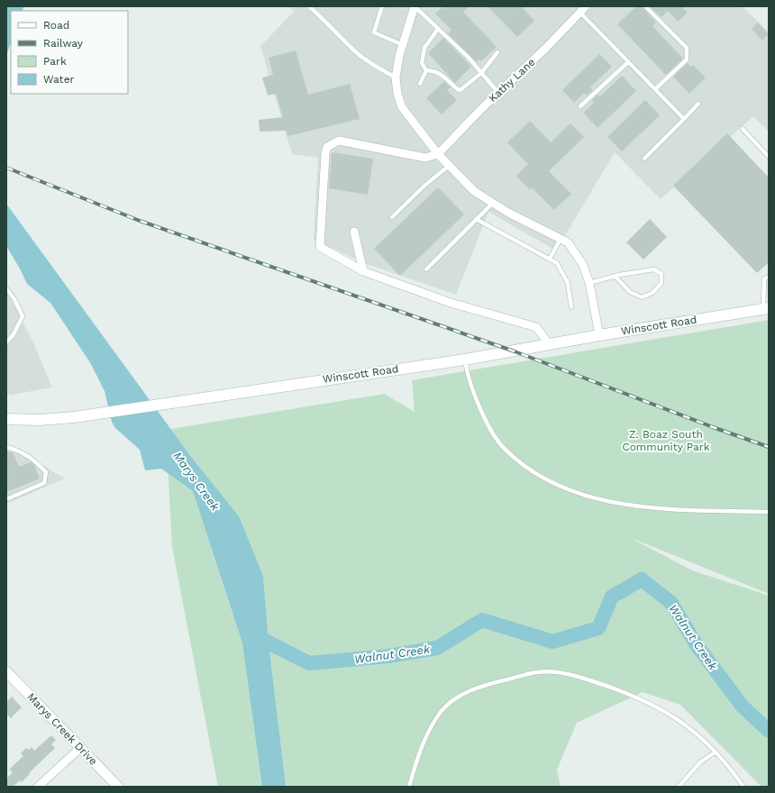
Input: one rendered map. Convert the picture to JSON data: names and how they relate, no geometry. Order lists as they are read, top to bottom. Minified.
{"streets":{"main road":["Winscott Road"],"street":["Kathy Lane","Marys Creek Drive"]},"water":["Marys Creek","Walnut Creek"],"parks":["Z. Boaz South Community Park"],"legend":["Road","Railway","Park","Water"]}
